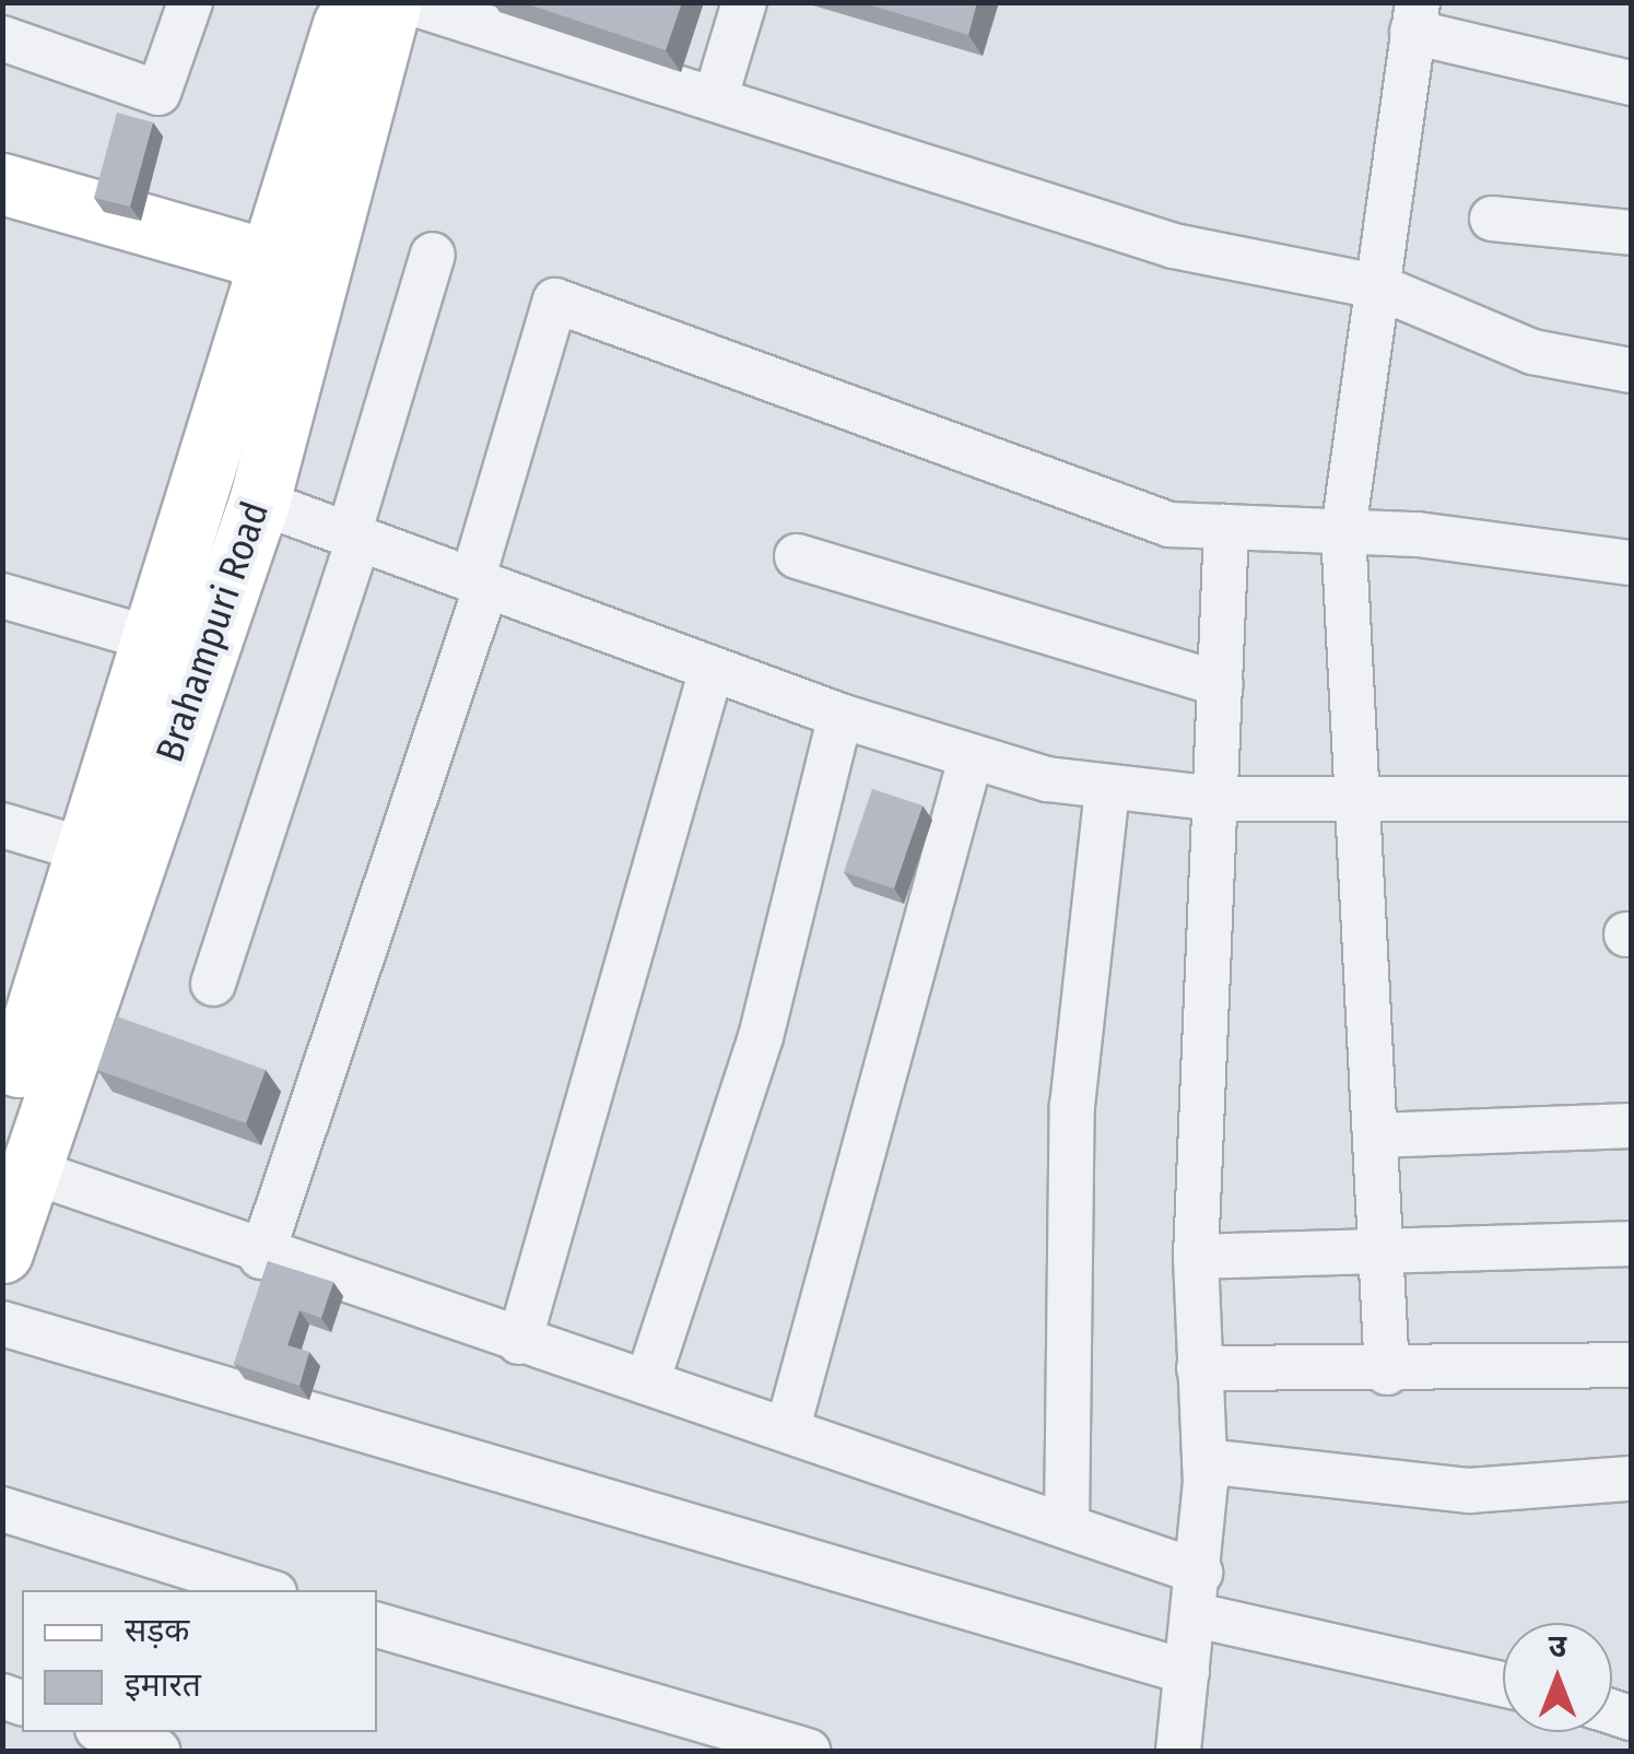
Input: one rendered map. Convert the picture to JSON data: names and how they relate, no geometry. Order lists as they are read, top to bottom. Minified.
{"streets":{"street":["Brahampuri Road"]},"legend":["सड़क","इमारत"],"north":"top"}
